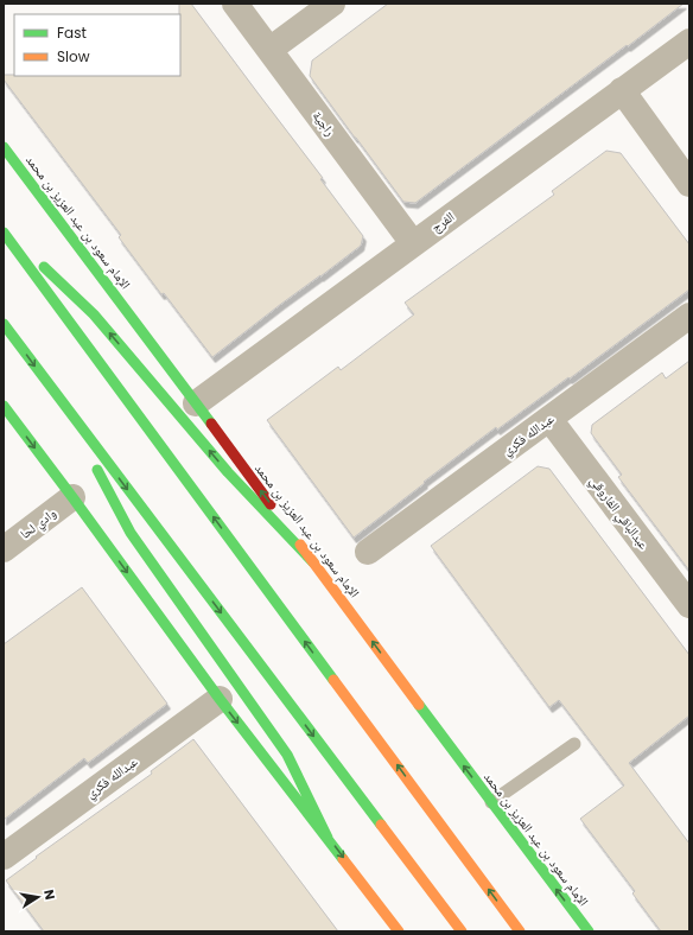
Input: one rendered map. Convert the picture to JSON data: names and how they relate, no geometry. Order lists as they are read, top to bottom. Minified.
{"streets":{"main road":["الإمام سعود بن عبد العزيز بن محمد"],"street":["راجية","الفرج","عبدالله فكري","عبدالباقي الفاروقي","وادي لحا"]},"crossings":[["راجية","الفرج"],["الإمام سعود بن عبد العزيز بن محمد","الفرج"],["عبدالله فكري","عبدالباقي الفاروقي"]],"legend":["Fast","Slow"],"north":"right"}
